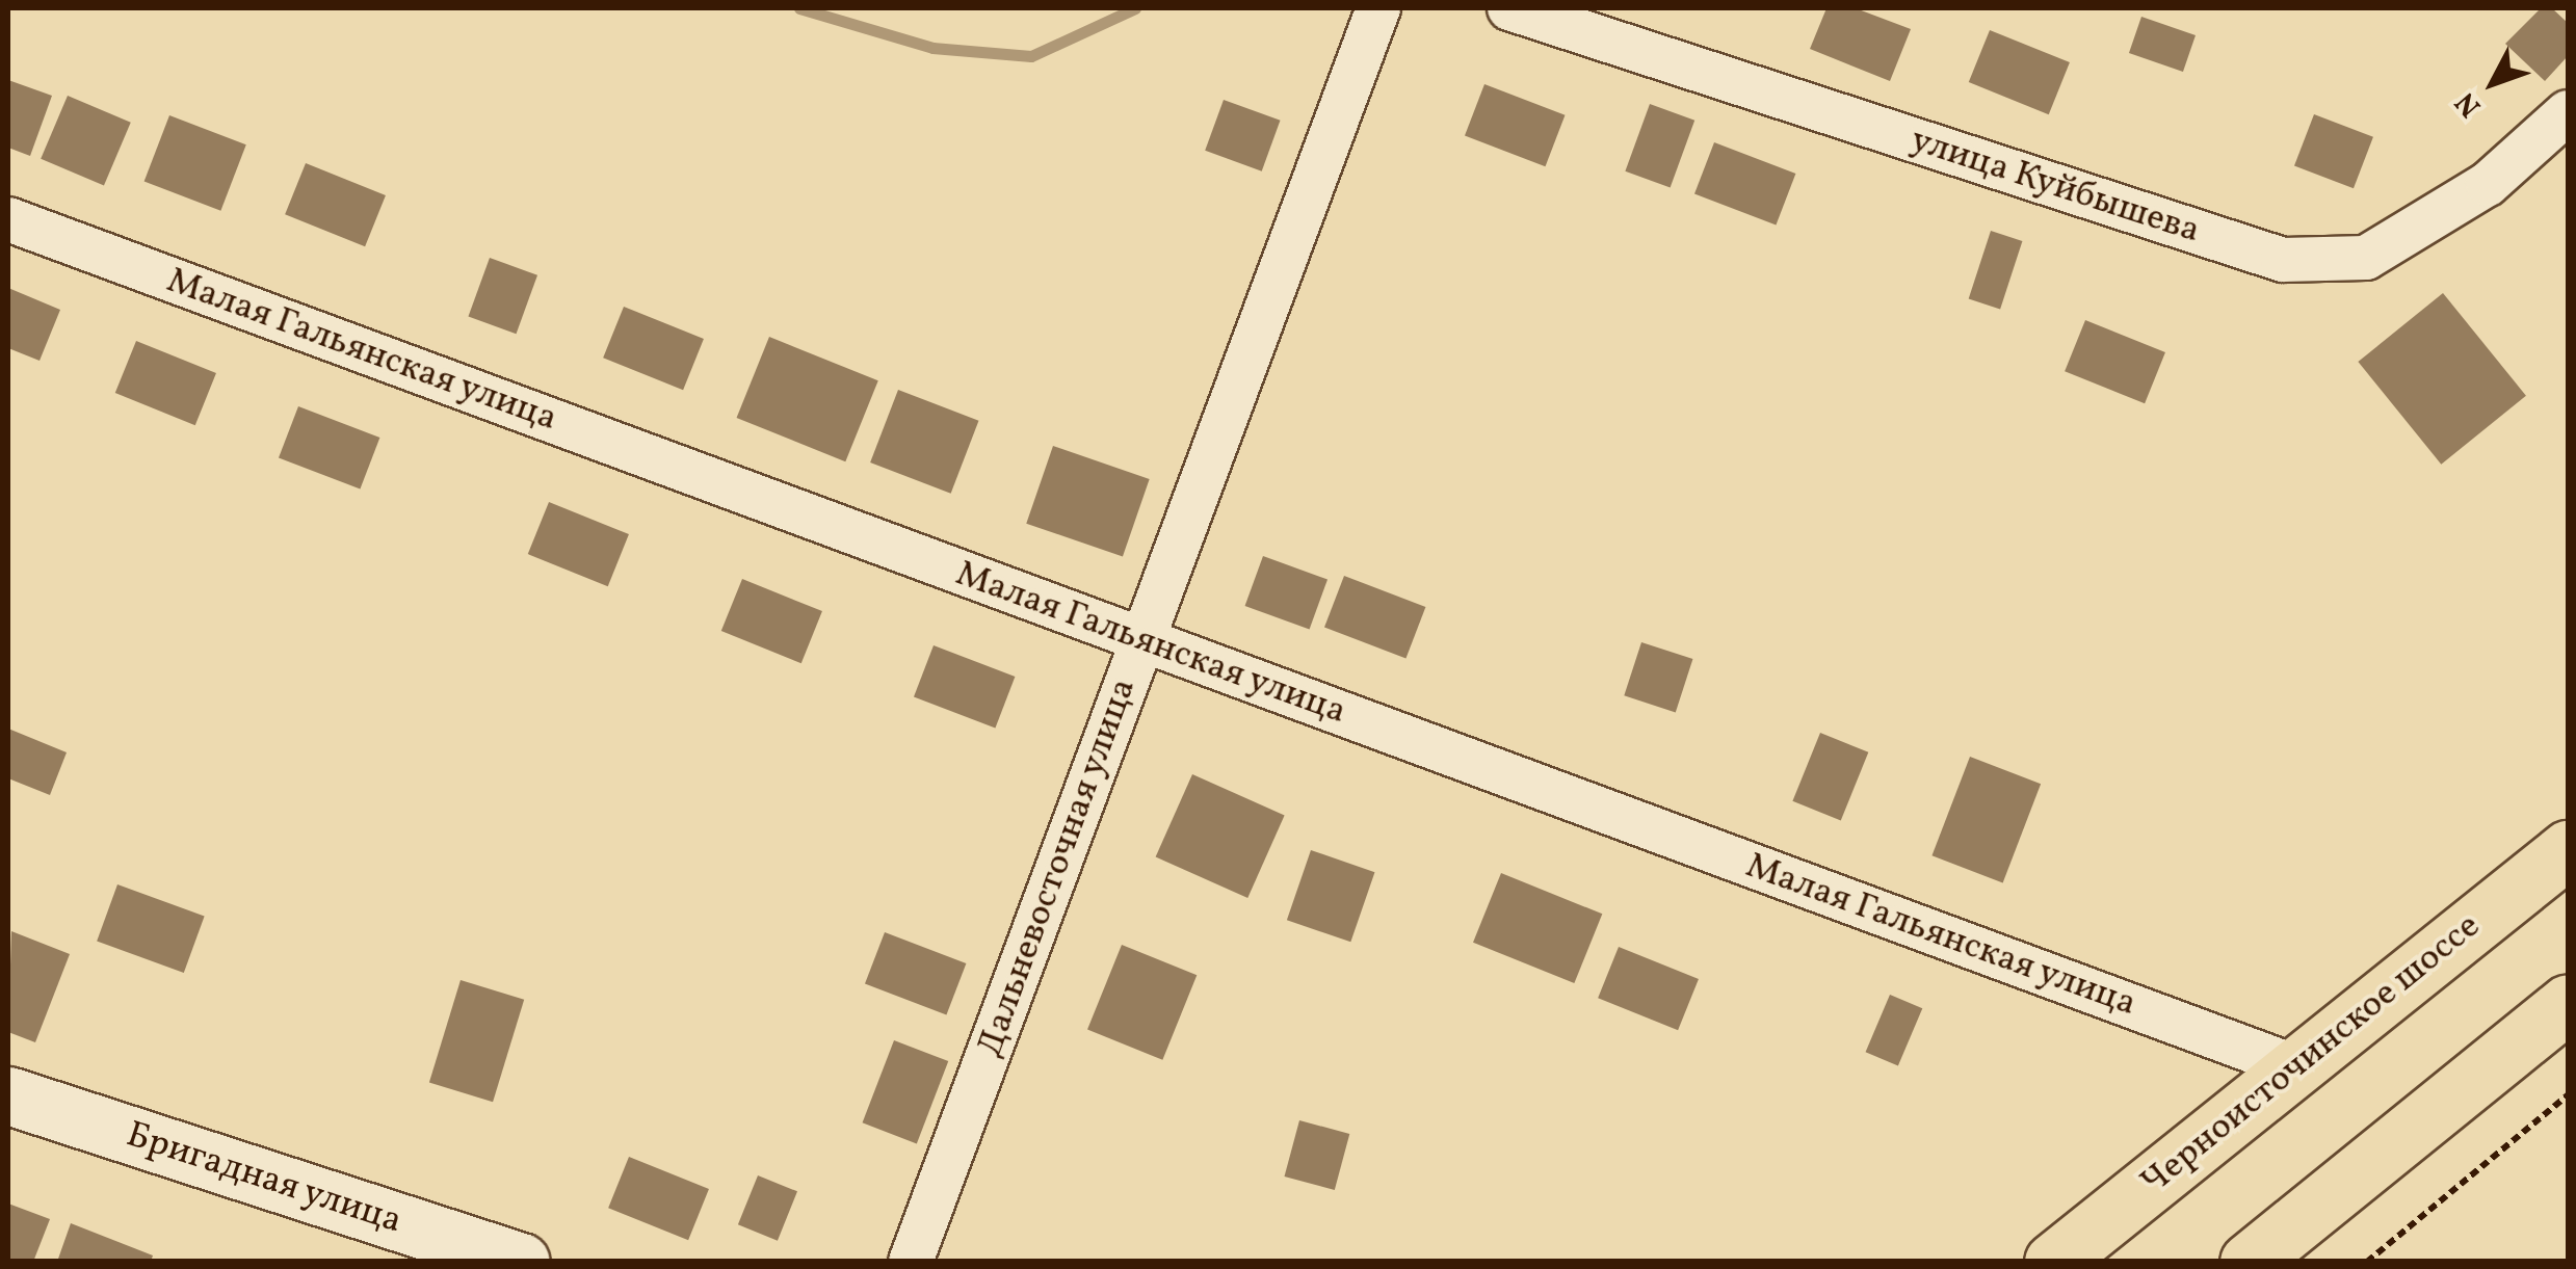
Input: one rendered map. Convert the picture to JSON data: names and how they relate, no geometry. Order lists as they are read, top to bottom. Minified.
{"streets":{"main road":["Черноисточинское шоссе"],"street":["улица Куйбышева","Малая Гальянская улица","Дальневосточная улица","Бригадная улица"]},"crossings":[["Малая Гальянская улица","Дальневосточная улица"],["Малая Гальянская улица","Черноисточинское шоссе"]],"north":"bottom left"}
